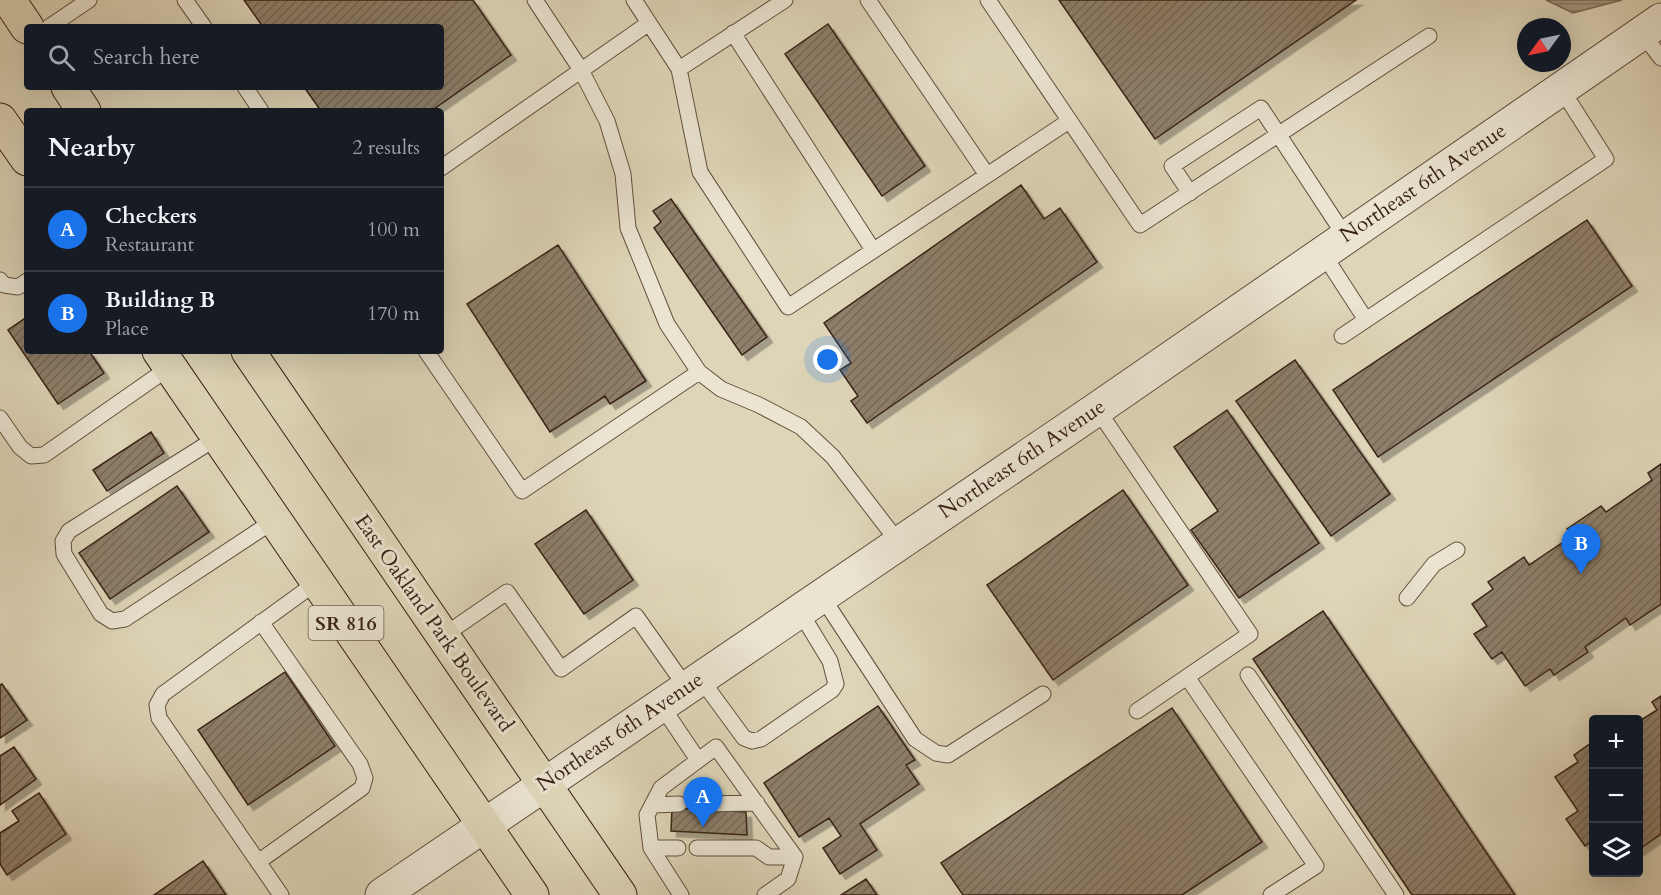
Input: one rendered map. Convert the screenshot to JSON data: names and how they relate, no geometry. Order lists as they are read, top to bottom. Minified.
{"streets":{"main road":["SR 816","East Oakland Park Boulevard"],"street":["Northeast 6th Avenue"]},"crossings":[["Northeast 6th Avenue","SR 816"],["Northeast 6th Avenue","East Oakland Park Boulevard"]],"north":"bottom left","page":{"search":"Search here","heading":["Nearby","2 results"],"list":[{"mark":"A","name":"Checkers","note":"Restaurant","value":"100 m"},{"mark":"B","name":"Building B","note":"Place","value":"170 m"}],"pins":["B","A"],"map_buttons":["+","−"]}}
